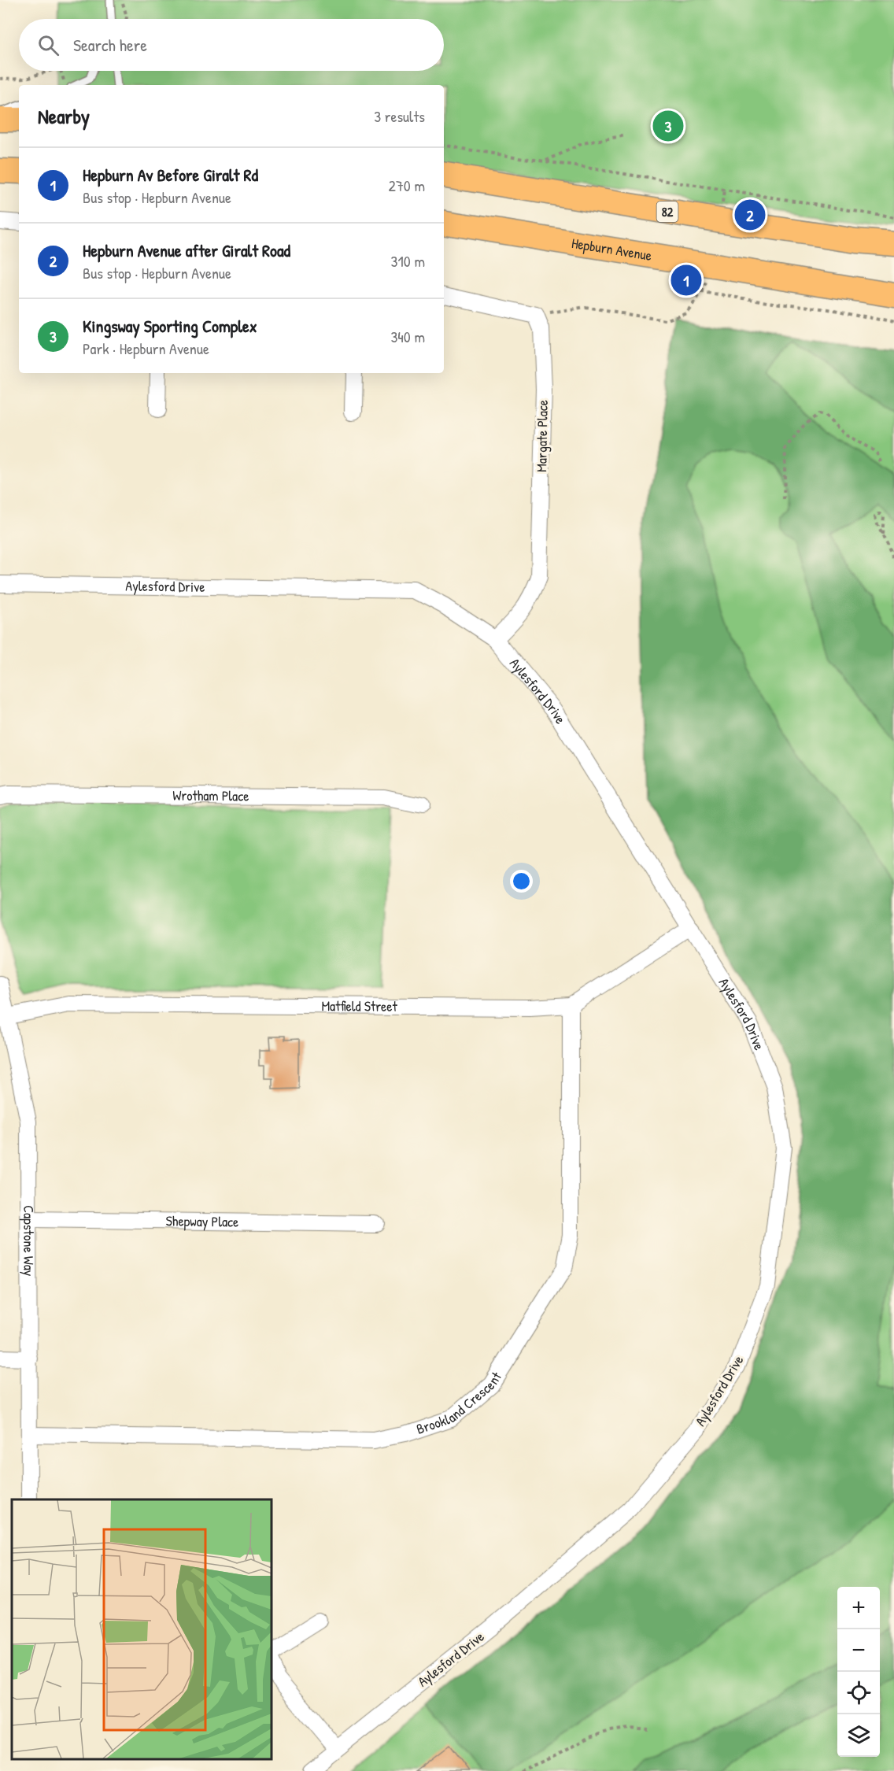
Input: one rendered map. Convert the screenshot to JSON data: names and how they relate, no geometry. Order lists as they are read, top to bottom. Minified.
{"streets":{"main road":["82","Hepburn Avenue"],"street":["Margate Place","Aylesford Drive","Wrotham Place","Matfield Street","Shepway Place","Capstone Way","Brookland Crescent"]},"crossings":[["Margate Place","Aylesford Drive"],["Aylesford Drive","Matfield Street"],["Matfield Street","Capstone Way"],["Matfield Street","Brookland Crescent"],["Shepway Place","Capstone Way"],["Capstone Way","Brookland Crescent"]],"page":{"search":"Search here","heading":["Nearby","3 results"],"pins":["3","2","1"],"list":[{"mark":"1","name":"Hepburn Av Before Giralt Rd","note":"Bus stop · Hepburn Avenue","value":"270 m"},{"mark":"2","name":"Hepburn Avenue after Giralt Road","note":"Bus stop · Hepburn Avenue","value":"310 m"},{"mark":"3","name":"Kingsway Sporting Complex","note":"Park · Hepburn Avenue","value":"340 m"}],"map_buttons":["+","−"]}}
